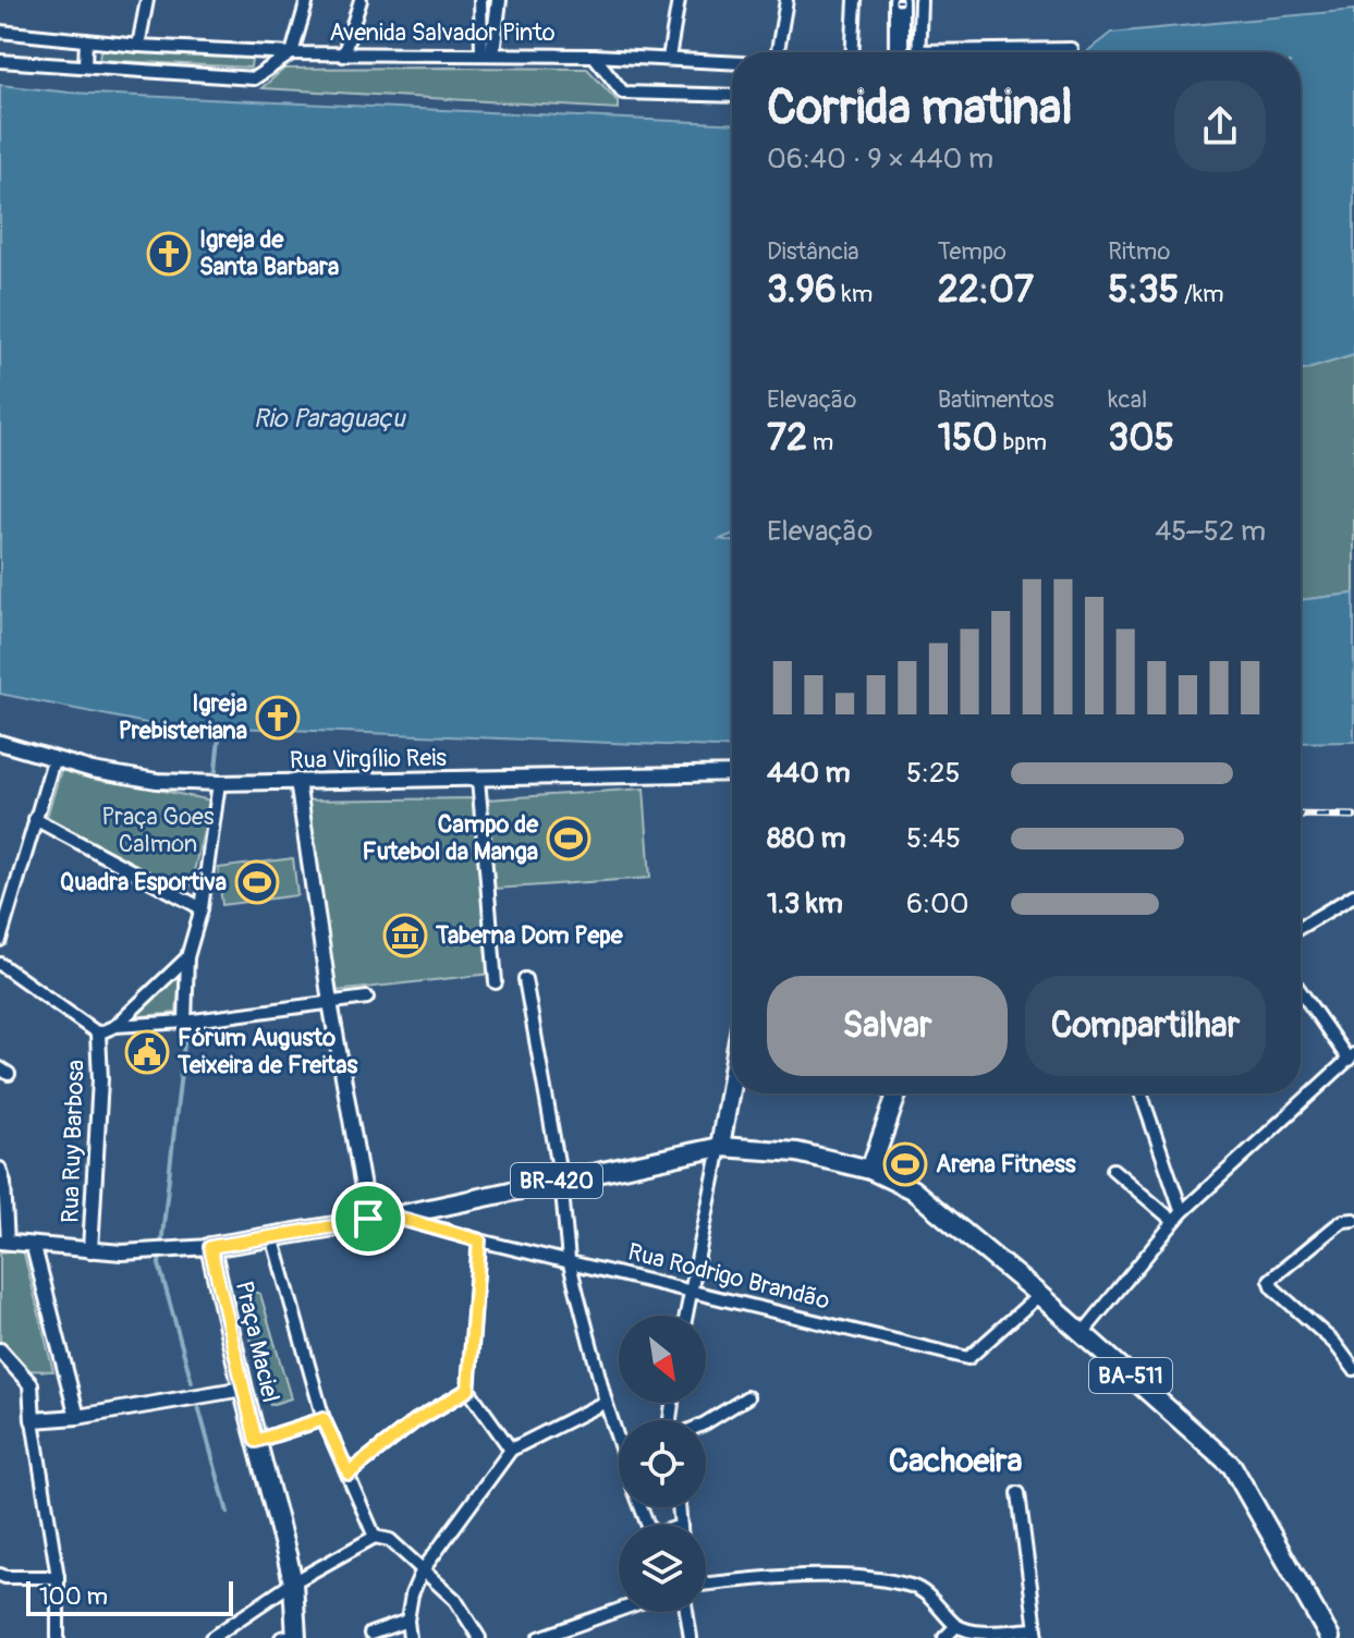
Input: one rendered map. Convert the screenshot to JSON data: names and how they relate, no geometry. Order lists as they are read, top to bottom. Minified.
{"streets":{"main road":["BR-420","Praça Maciel","BA-511"],"street":["Avenida Salvador Pinto","Rua Virgílio Reis","Rua Ruy Barbosa","Rua Rodrigo Brandão"]},"crossings":[["BR-420","Rua Rodrigo Brandão"],["BR-420","Praça Maciel"],["BR-420","BA-511"],["Rua Rodrigo Brandão","BA-511"]],"districts":["Cachoeira"],"water":["Rio Paraguaçu"],"parks":["Praça Goes Calmon"],"places":{"church":["Igreja de Santa Barbara","Igreja Prebisteriana"],"sports":["Campo de Futebol da Manga","Quadra Esportiva","Arena Fitness"],"museum":["Taberna Dom Pepe"],"public building":["Fórum Augusto Teixeira de Freitas"]},"scale_bar":"100 m","north":"bottom right","page":{"heading":["Corrida matinal","06:40 · 9 × 440 m"],"stats":[["Distância","3.96 km"],["Tempo","22:07"],["Ritmo","5:35 /km"],["Elevação","72 m"],["Batimentos","150 bpm"],["kcal","305"]],"chart":["Elevação","45–52 m"],"list":[{"name":"440 m","note":"5:25"},{"name":"880 m","note":"5:45"},{"name":"1.3 km","note":"6:00"}],"buttons":["Salvar","Compartilhar"],"scale":"100 m"}}
